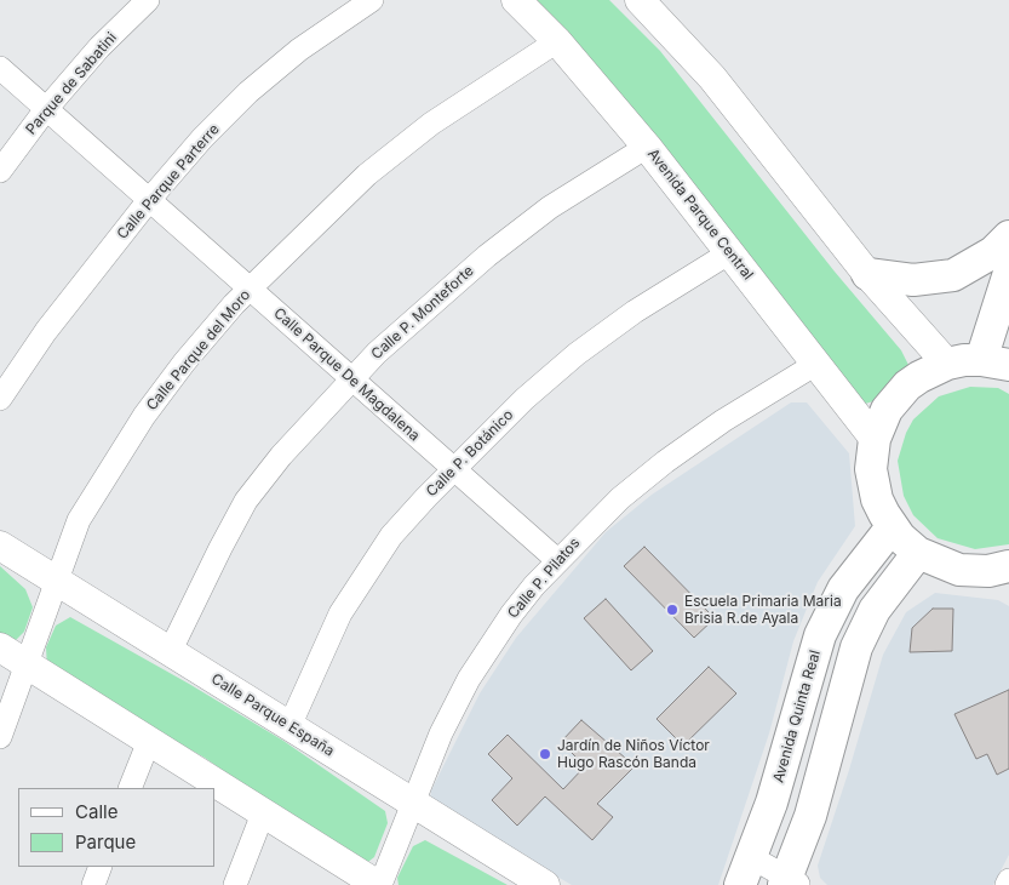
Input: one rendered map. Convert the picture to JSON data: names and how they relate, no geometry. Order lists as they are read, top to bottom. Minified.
{"streets":{"main road":["Avenida Quinta Real"],"street":["Parque de Sabatini","Calle Parque Parterre","Avenida Parque Central","Calle P. Monteforte","Calle Parque del Moro","Calle Parque De Magdalena","Calle P. Botánico","Calle P. Pilatos","Calle Parque España"]},"crossings":[["Parque de Sabatini","Calle Parque De Magdalena"],["Calle Parque Parterre","Calle Parque De Magdalena"],["Avenida Parque Central","Calle P. Monteforte"],["Avenida Parque Central","Calle Parque del Moro"],["Avenida Parque Central","Calle P. Botánico"],["Avenida Parque Central","Calle P. Pilatos"],["Calle P. Monteforte","Calle Parque De Magdalena"],["Calle P. Monteforte","Calle Parque España"],["Calle Parque del Moro","Calle Parque De Magdalena"],["Calle Parque del Moro","Calle Parque España"],["Calle Parque De Magdalena","Calle P. Botánico"],["Calle Parque De Magdalena","Calle P. Pilatos"],["Calle P. Botánico","Calle Parque España"],["Calle P. Pilatos","Calle Parque España"]],"places":["Escuela Primaria Maria Brisia R.de Ayala","Jardín de Niños Víctor Hugo Rascón Banda"],"legend":["Calle","Parque"]}
